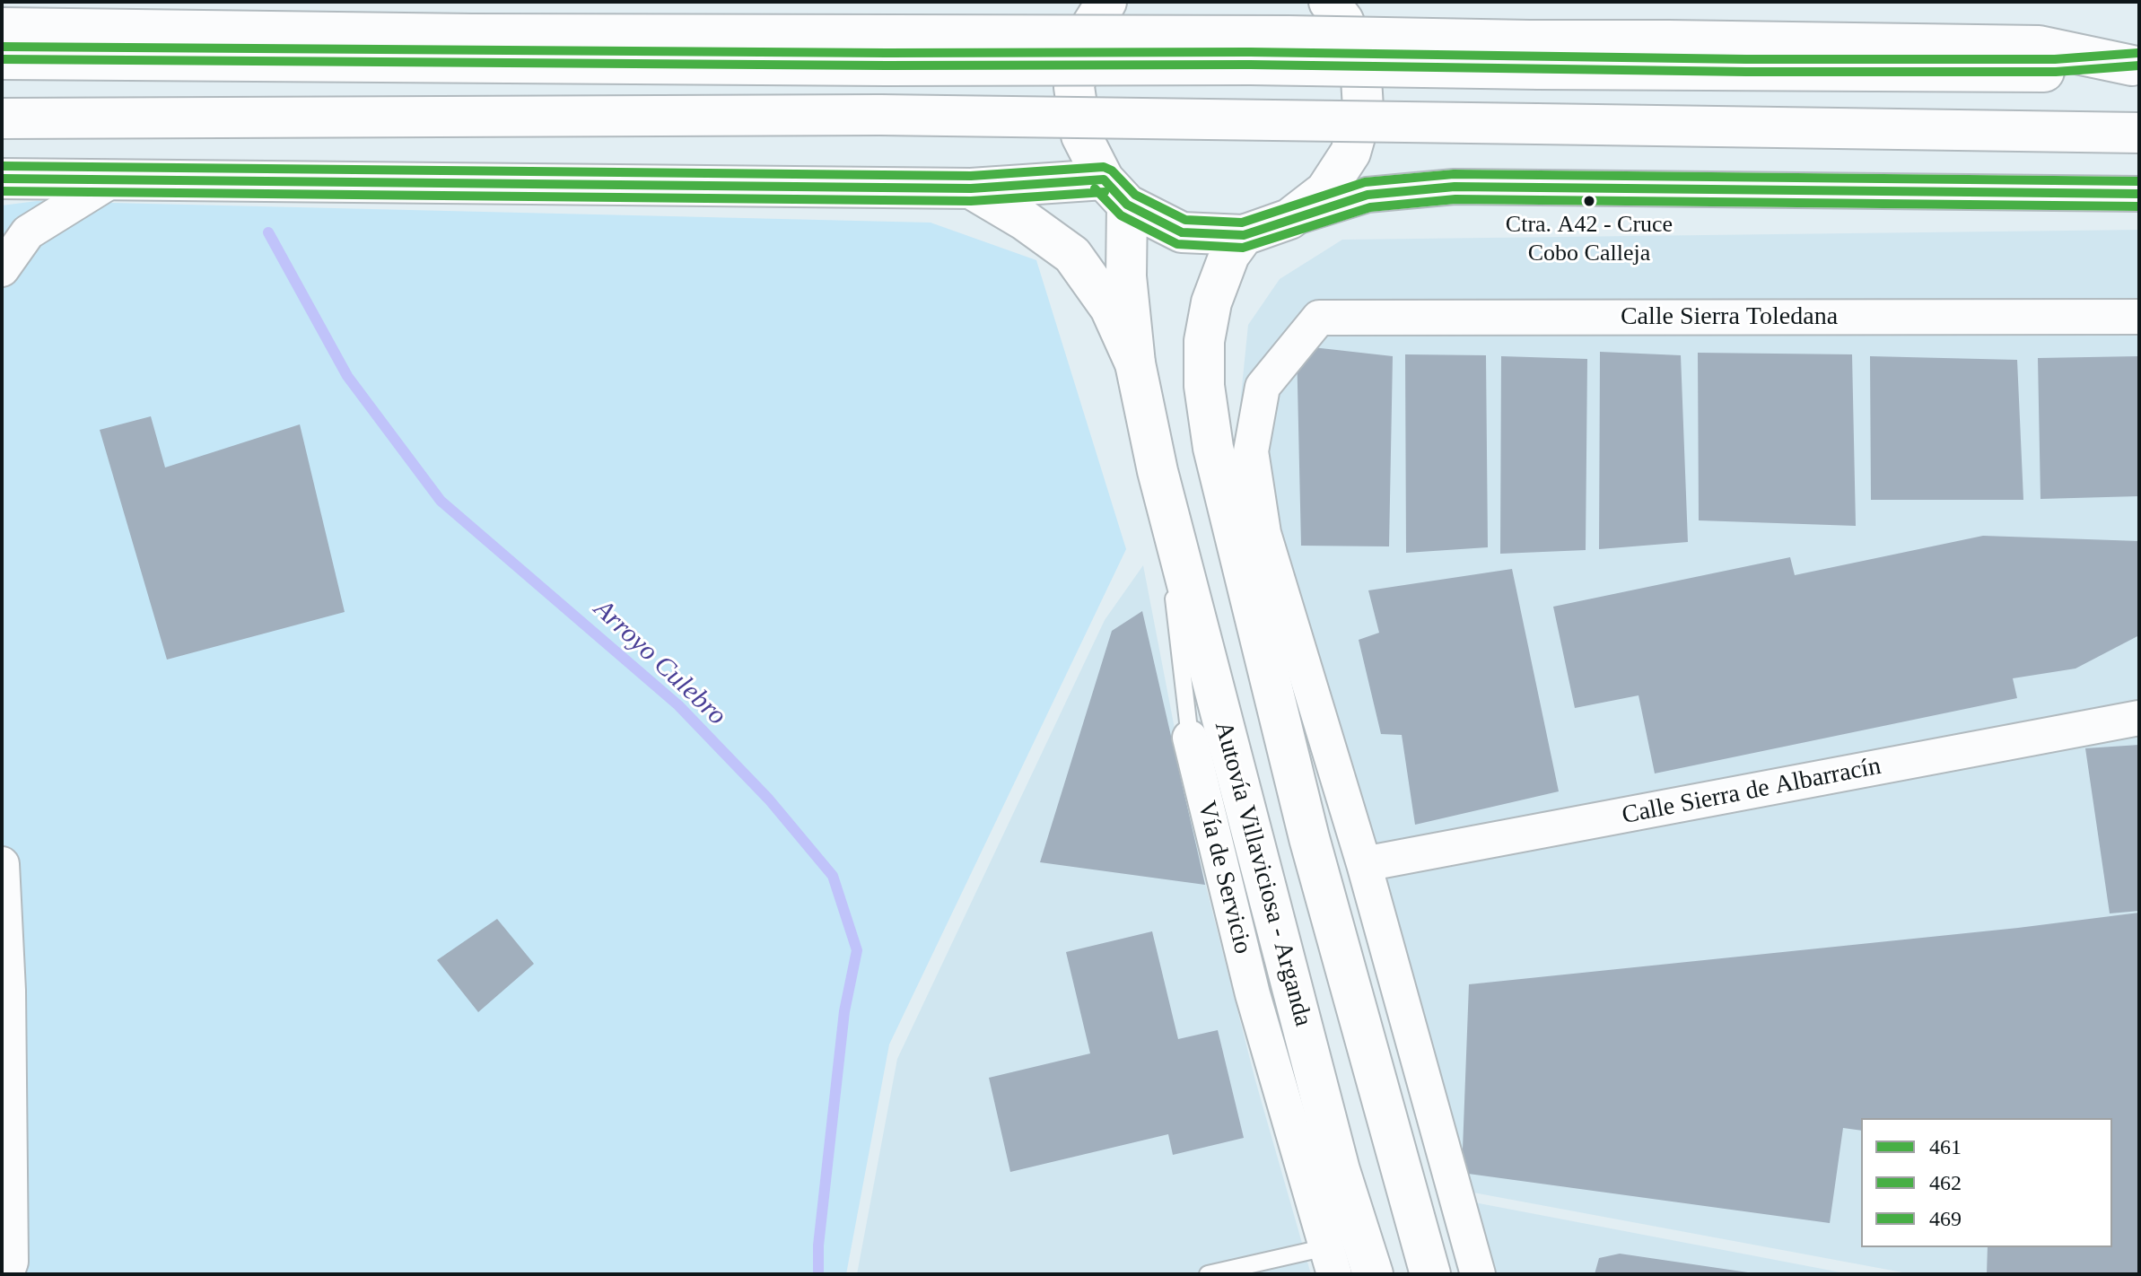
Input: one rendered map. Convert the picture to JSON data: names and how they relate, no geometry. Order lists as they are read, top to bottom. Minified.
{"streets":{"main road":["Autovía Villaviciosa - Arganda"],"street":["Calle Sierra Toledana","Calle Sierra de Albarracín","Vía de Servicio"]},"crossings":[["Autovía Villaviciosa - Arganda","Vía de Servicio"]],"water":["Arroyo Culebro"],"places":["Ctra. A42 - Cruce Cobo Calleja"],"lines":["transit line 469","transit line 461","transit line 462"],"legend":["461","462","469"]}
